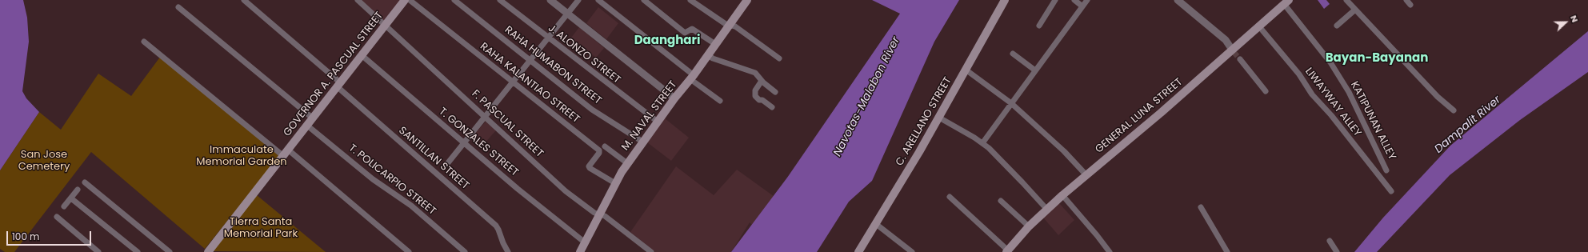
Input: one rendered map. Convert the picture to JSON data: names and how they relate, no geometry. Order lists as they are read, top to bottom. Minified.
{"streets":{"main road":["GOVERNOR A. PASCUAL STREET","M. NAVAL STREET","GENERAL LUNA STREET","C. ARELLANO STREET"],"street":["J. ALONZO STREET","RAHA HUMABON STREET","RAHA KALANTIAO STREET","LIWAYWAY ALLEY","KATIPUNAN ALLEY","F. PASCUAL STREET","T. GONZALES STREET","SANTILLAN STREET","T. POLICARPIO STREET"]},"crossings":[["J. ALONZO STREET","M. NAVAL STREET"],["RAHA HUMABON STREET","M. NAVAL STREET"],["GOVERNOR A. PASCUAL STREET","F. PASCUAL STREET"],["GOVERNOR A. PASCUAL STREET","T. GONZALES STREET"],["GOVERNOR A. PASCUAL STREET","SANTILLAN STREET"],["GOVERNOR A. PASCUAL STREET","T. POLICARPIO STREET"],["RAHA KALANTIAO STREET","M. NAVAL STREET"],["LIWAYWAY ALLEY","GENERAL LUNA STREET"],["M. NAVAL STREET","F. PASCUAL STREET"],["M. NAVAL STREET","T. GONZALES STREET"],["GENERAL LUNA STREET","KATIPUNAN ALLEY"]],"districts":["Daanghari","Bayan-Bayanan"],"water":["Navotas-Malabon River","Dampalit River"],"parks":["Immaculate Memorial Garden","San Jose Cemetery","Tierra Santa Memorial Park"],"scale_bar":"100 m","north":"right"}
